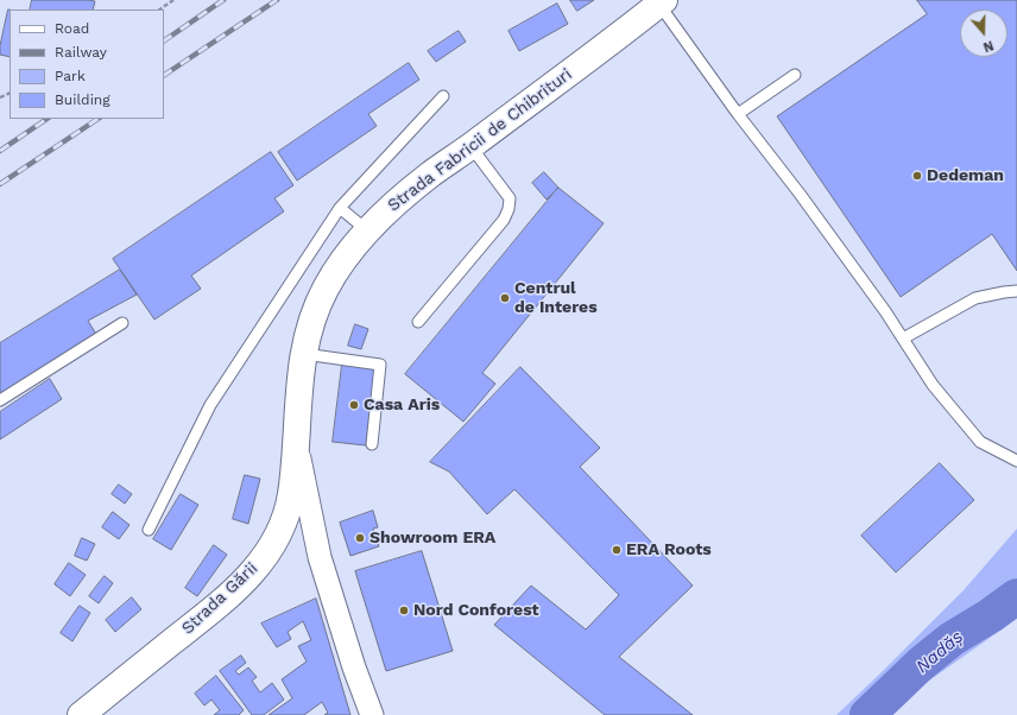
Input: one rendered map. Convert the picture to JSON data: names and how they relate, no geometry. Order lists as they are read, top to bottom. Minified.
{"streets":{"street":["Strada Fabricii de Chibrituri","Strada Gării"]},"crossings":[["Strada Fabricii de Chibrituri","Strada Gării"]],"water":["Nadăș"],"places":["Dedeman","Centrul de Interes","Casa Aris","Showroom ERA","ERA Roots","Nord Conforest"],"legend":["Road","Railway","Park","Building"],"north":"bottom"}
